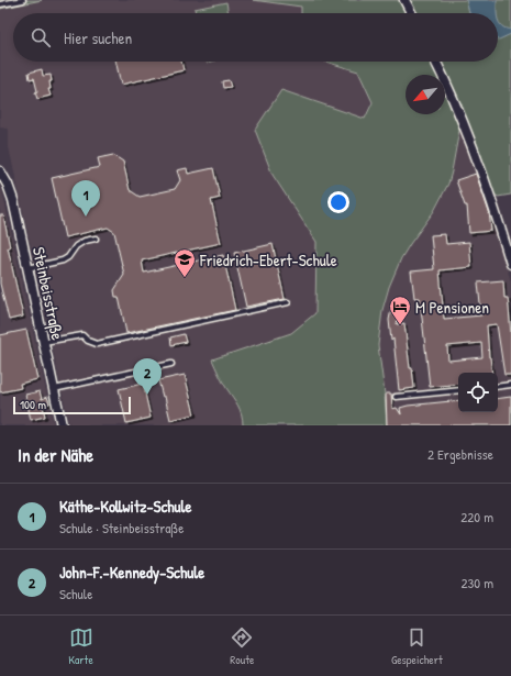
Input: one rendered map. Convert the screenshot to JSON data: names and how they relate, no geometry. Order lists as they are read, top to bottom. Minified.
{"streets":{"street":["Steinbeisstraße"]},"places":{"school or university":["Friedrich-Ebert-Schule"],"hotel":["M Pensionen"]},"scale_bar":"100 m","north":"bottom left","page":{"search":"Hier suchen","pins":["1","2"],"scale":"100 m","heading":["In der Nähe","2 Ergebnisse"],"list":[{"mark":"1","name":"Käthe-Kollwitz-Schule","note":"Schule · Steinbeisstraße","value":"220 m"},{"mark":"2","name":"John-F.-Kennedy-Schule","note":"Schule","value":"230 m"}],"nav":["Karte","Route","Gespeichert"]}}
